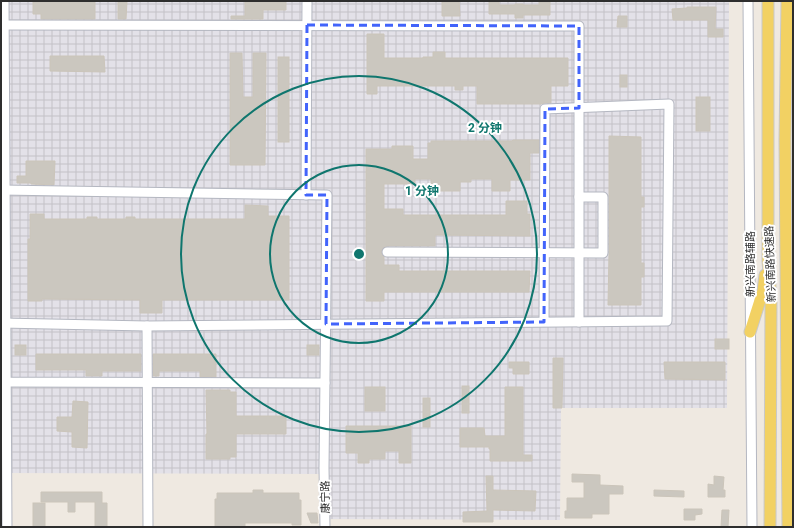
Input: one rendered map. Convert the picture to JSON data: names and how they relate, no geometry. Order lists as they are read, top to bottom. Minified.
{"streets":{"main road":["新兴南路快速路"],"street":["新兴南路辅路","康宁路"]},"rings":["2 分钟","1 分钟"]}
